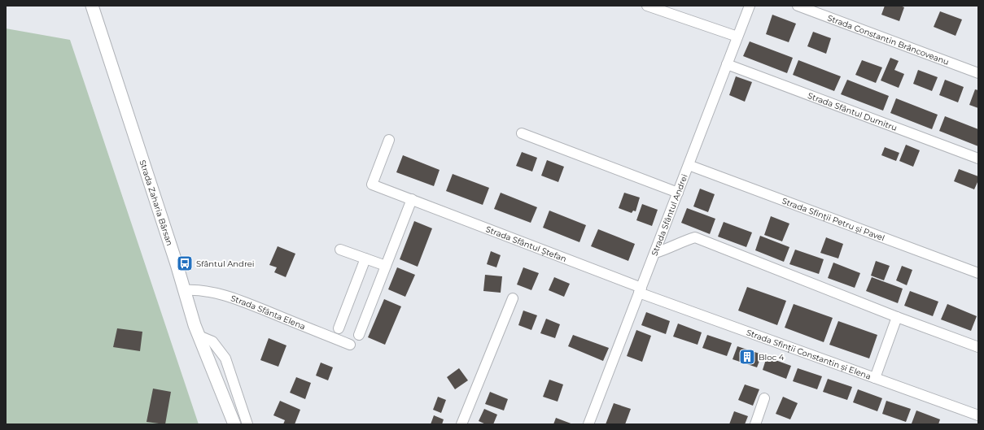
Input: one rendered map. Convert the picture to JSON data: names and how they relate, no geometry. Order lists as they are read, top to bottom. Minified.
{"streets":{"main road":["Strada Zaharia Bârsan"],"street":["Strada Constantin Brâncoveanu","Strada Sfântul Dumitru","Strada Sfântul Andrei","Strada Sfinții Petru și Pavel","Strada Sfântul Ștefan","Strada Sfânta Elena","Strada Sfinții Constantin și Elena"]},"crossings":[["Strada Sfântul Dumitru","Strada Sfântul Andrei"],["Strada Zaharia Bârsan","Strada Sfânta Elena"],["Strada Sfântul Andrei","Strada Sfinții Petru și Pavel"],["Strada Sfântul Andrei","Strada Sfântul Ștefan"],["Strada Sfântul Andrei","Strada Sfinții Constantin și Elena"],["Strada Sfântul Ștefan","Strada Sfinții Constantin și Elena"]],"places":{"bus stop":["Sfântul Andrei"],"building":["Bloc 4"]}}
